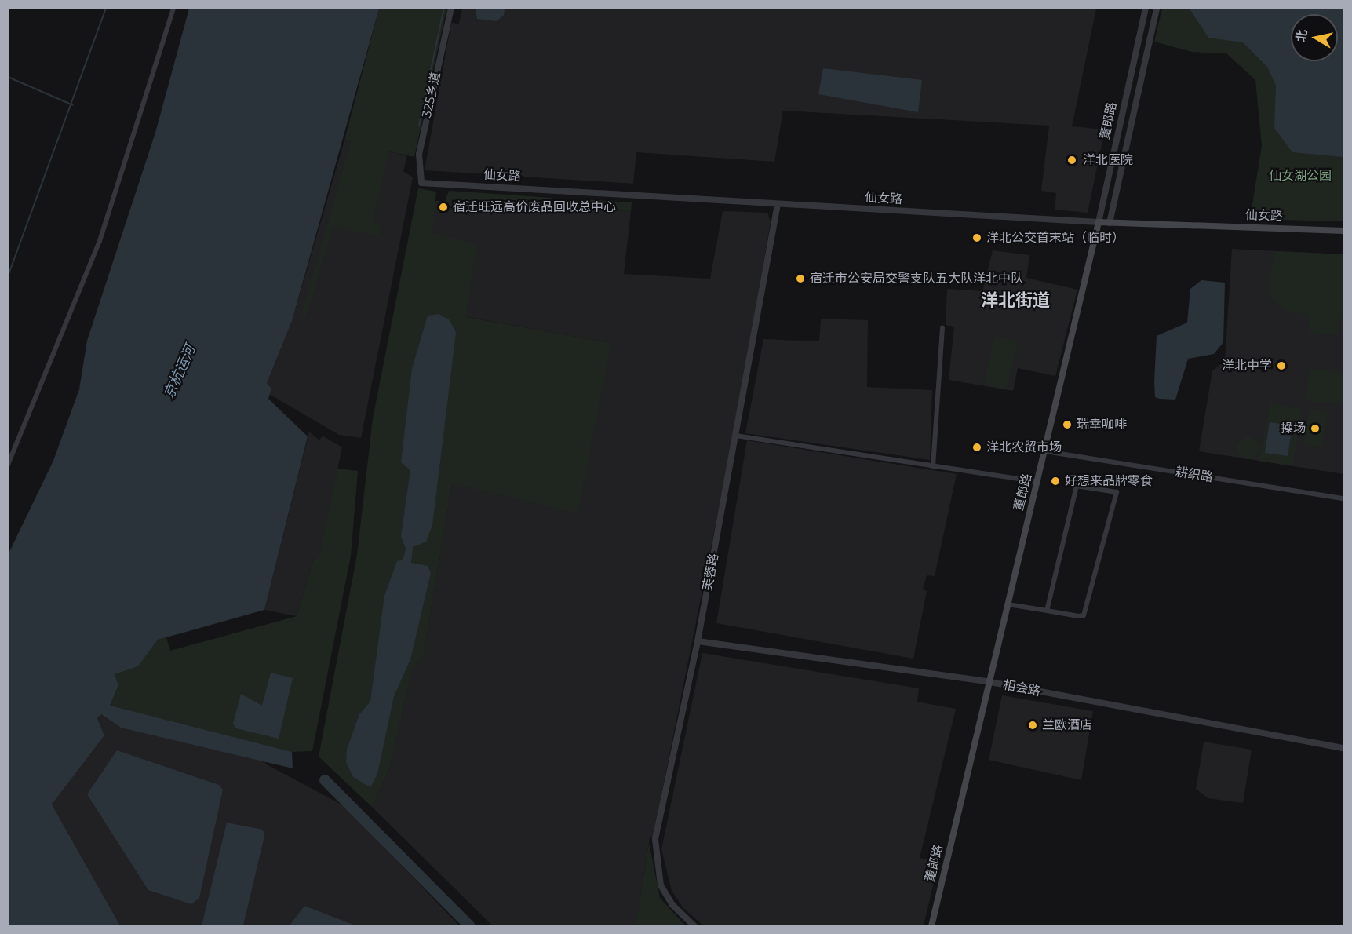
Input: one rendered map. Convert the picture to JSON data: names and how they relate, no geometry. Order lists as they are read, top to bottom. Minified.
{"streets":{"main road":["董郎路","仙女路"],"street":["325乡道","耕织路","芙蓉路","相会路"]},"crossings":[["325乡道","仙女路"],["董郎路","仙女路"],["董郎路","耕织路"],["董郎路","相会路"],["仙女路","芙蓉路"],["芙蓉路","相会路"]],"districts":["洋北街道"],"water":["京杭运河"],"parks":["仙女湖公园"],"places":["洋北医院","宿迁旺远高价废品回收总中心","洋北公交首末站（临时）","宿迁市公安局交警支队五大队洋北中队","洋北中学","瑞幸咖啡","操场","洋北农贸市场","好想来品牌零食","兰欧酒店"],"north":"left"}
